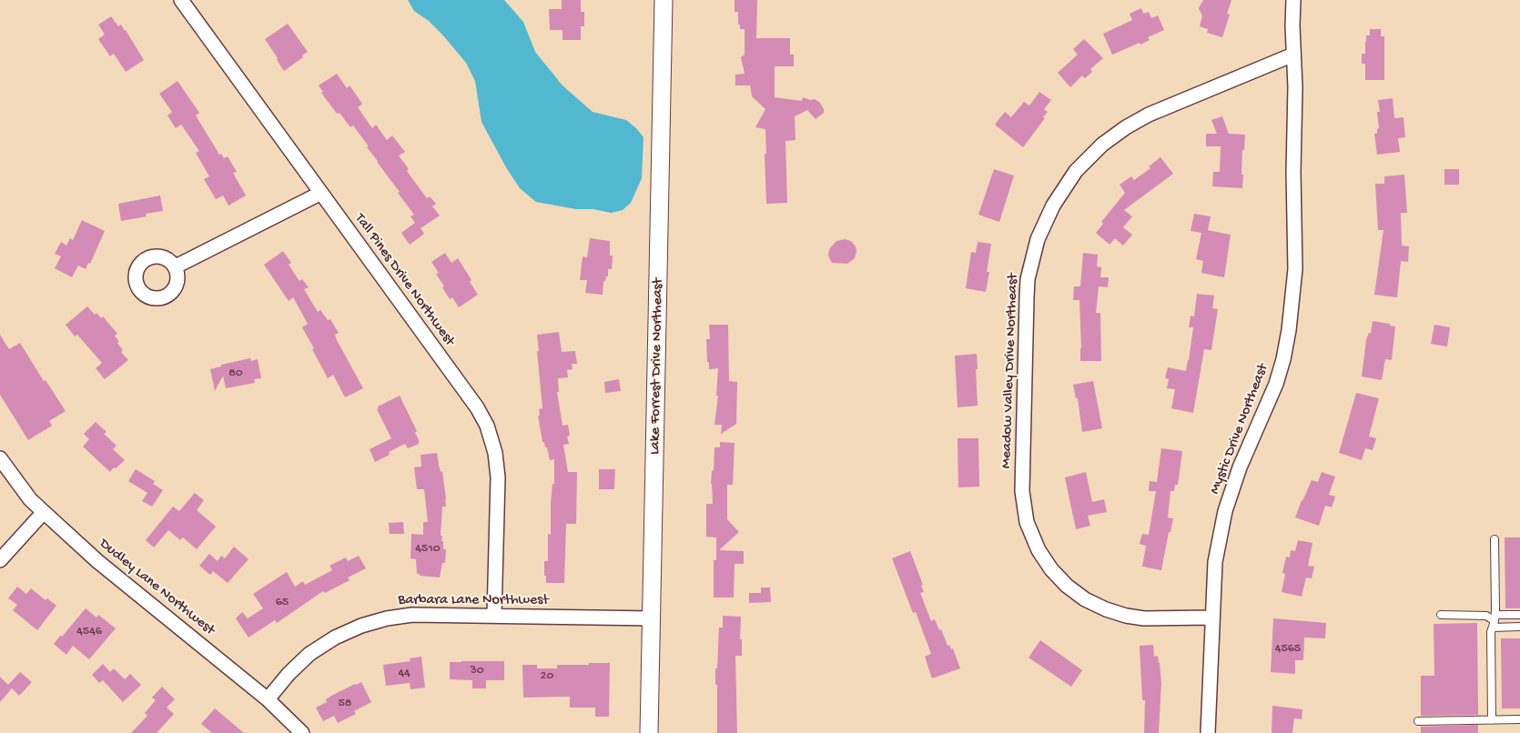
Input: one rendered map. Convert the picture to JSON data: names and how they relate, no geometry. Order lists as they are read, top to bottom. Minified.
{"streets":{"street":["Tall Pines Drive Northwest","Lake Forrest Drive Northeast","Meadow Valley Drive Northeast","Mystic Drive Northeast","Dudley Lane Northwest","Barbara Lane Northwest"]},"crossings":[["Tall Pines Drive Northwest","Barbara Lane Northwest"],["Lake Forrest Drive Northeast","Barbara Lane Northwest"],["Meadow Valley Drive Northeast","Mystic Drive Northeast"],["Dudley Lane Northwest","Barbara Lane Northwest"]],"house_numbers":["80","4510","65","4546","4565","30","44","20","58"]}
